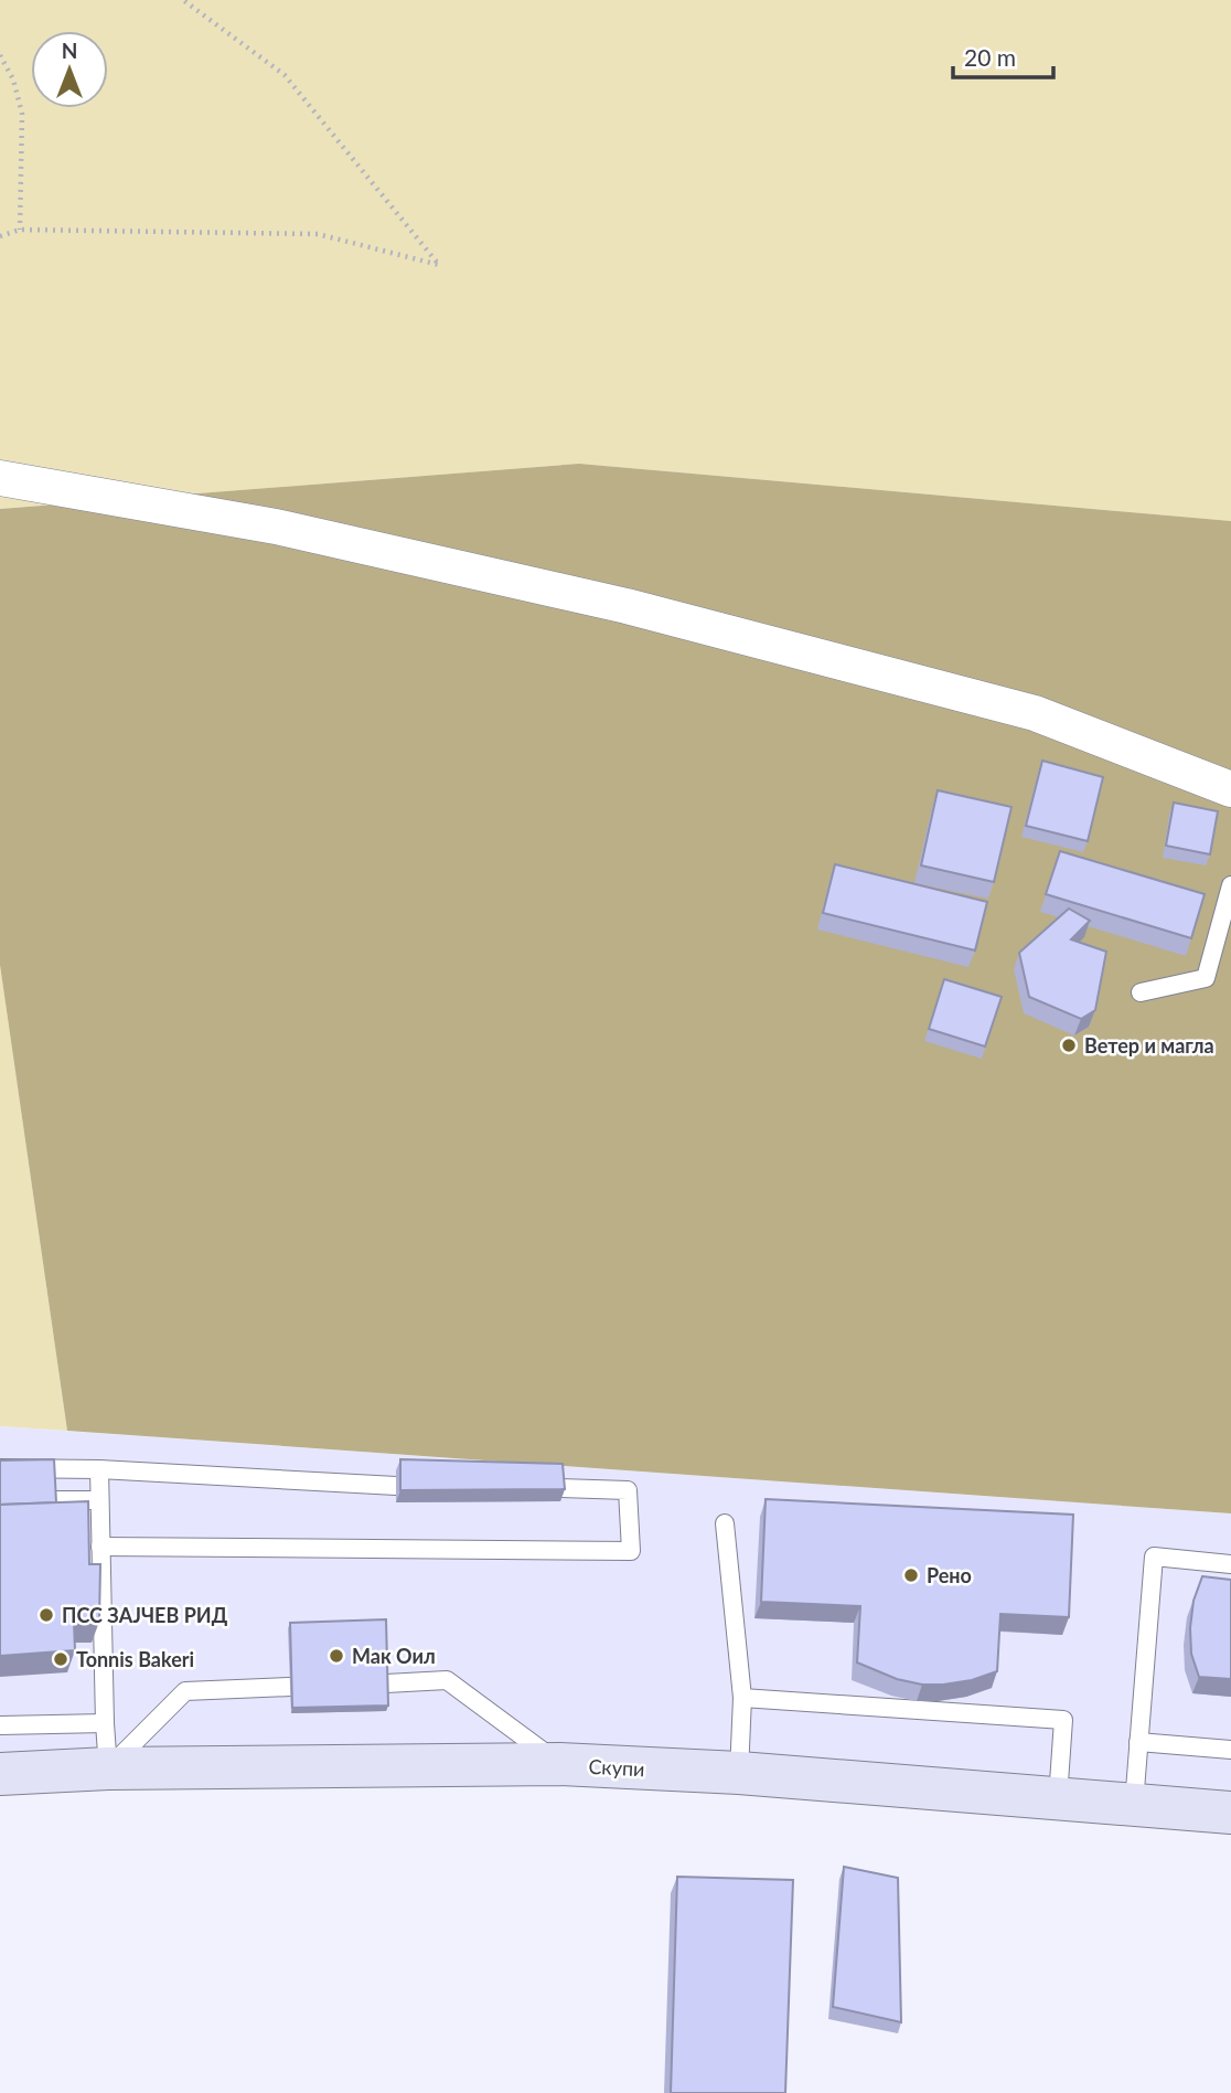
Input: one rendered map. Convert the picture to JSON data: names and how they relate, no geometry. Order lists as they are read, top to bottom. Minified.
{"streets":{"street":["Скупи"]},"places":["Ветер и магла","Рено","ПСС ЗАЈЧЕВ РИД","Мак Оил","Tonnis Bakeri"],"scale_bar":"20 m","north":"top"}
